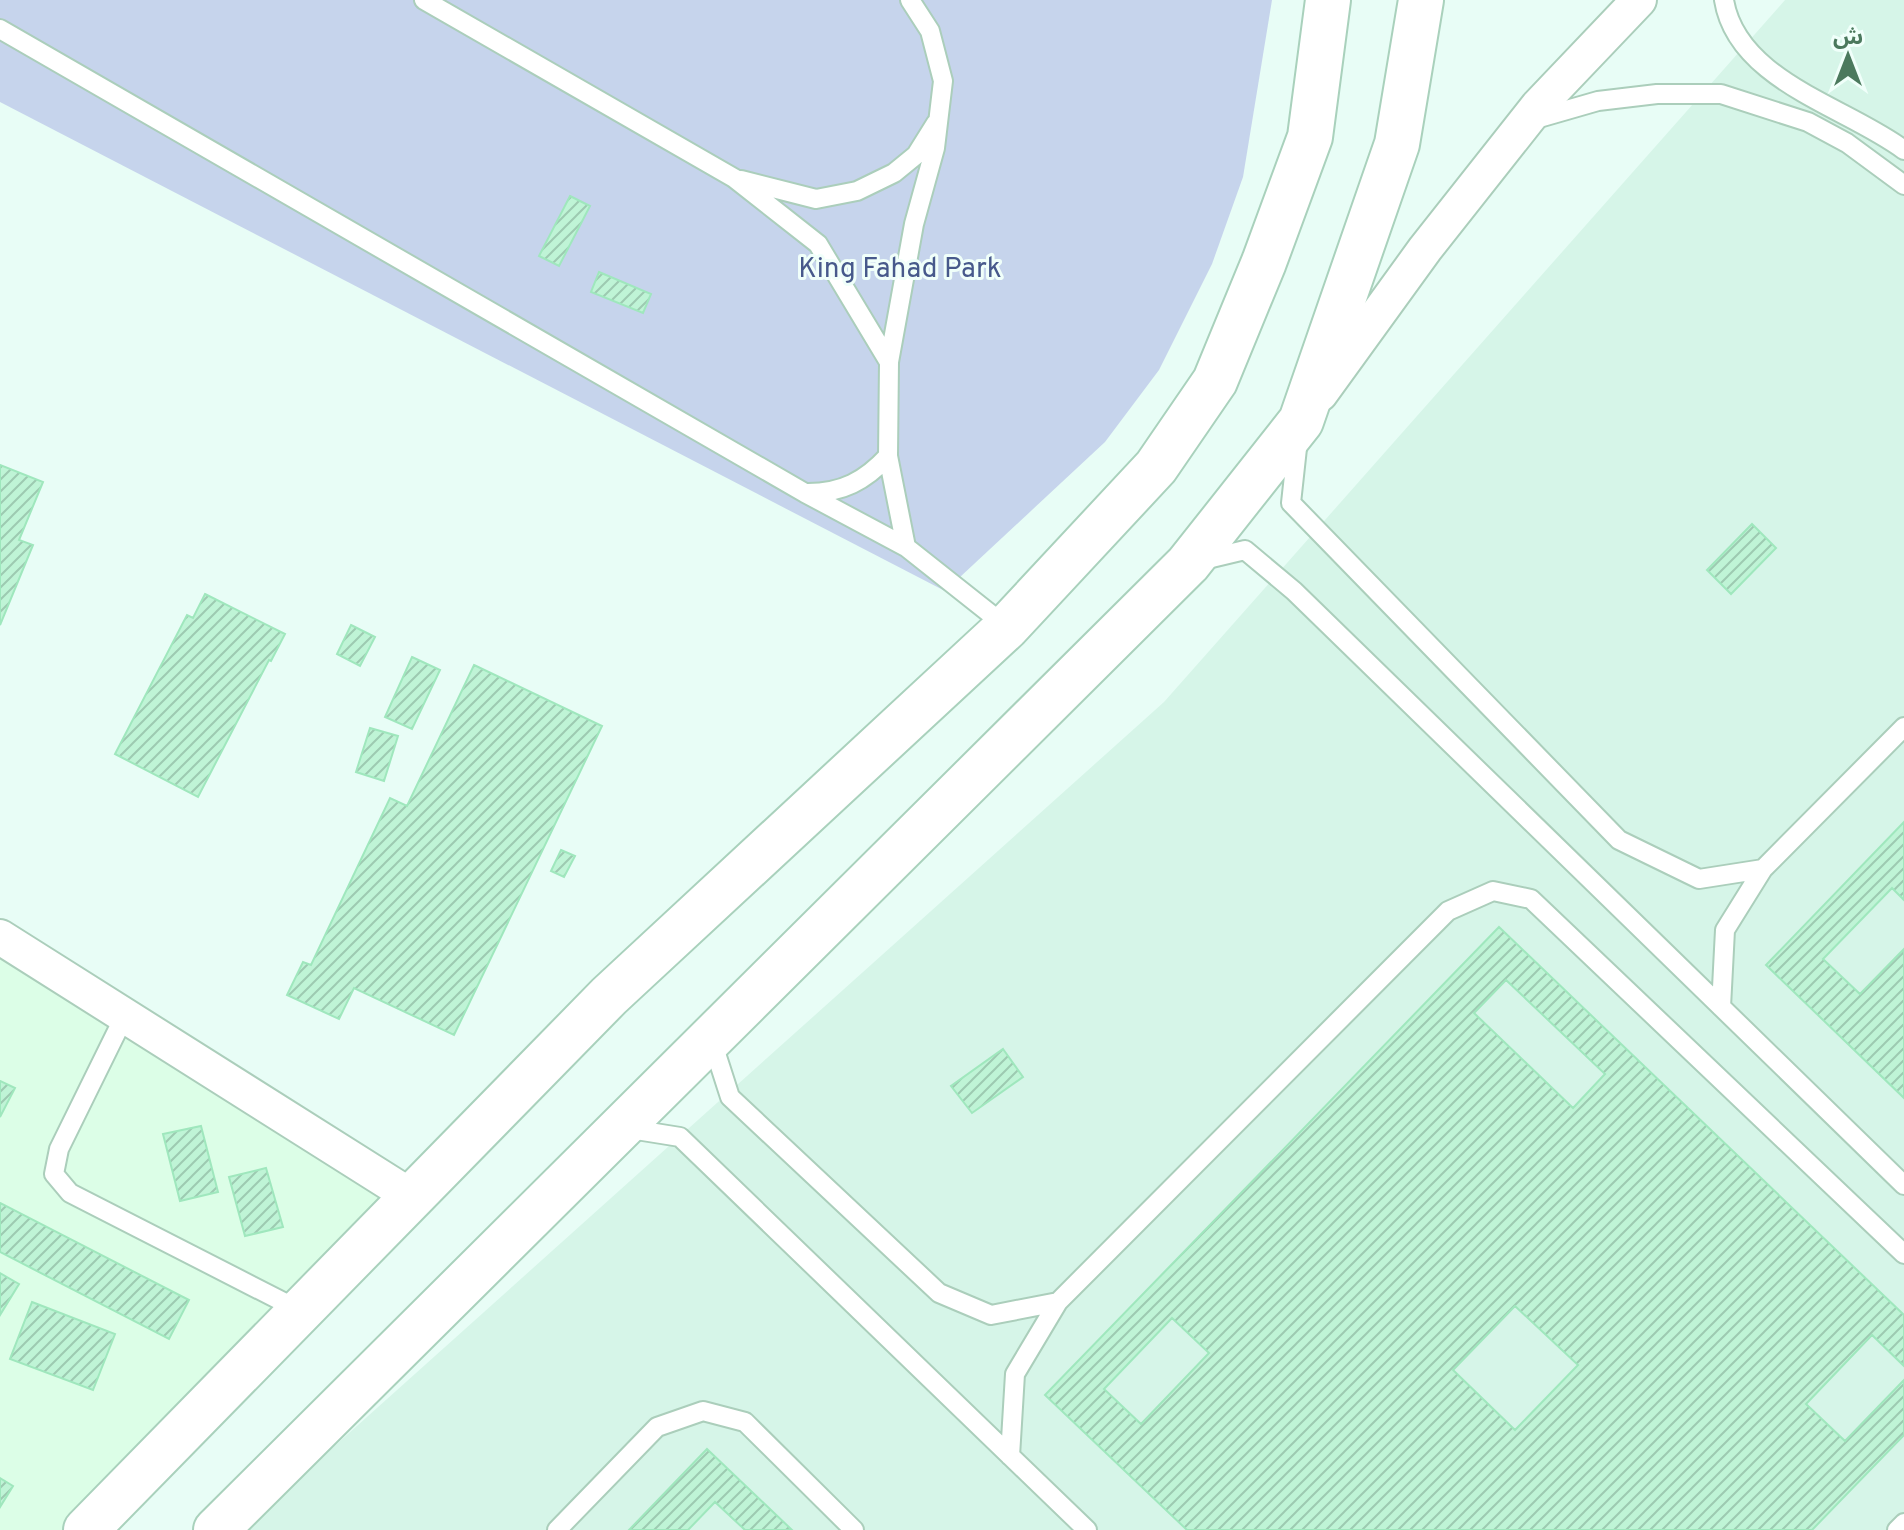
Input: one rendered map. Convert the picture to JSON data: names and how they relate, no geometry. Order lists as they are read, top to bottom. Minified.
{"parks":["King Fahad Park"],"north":"top"}
